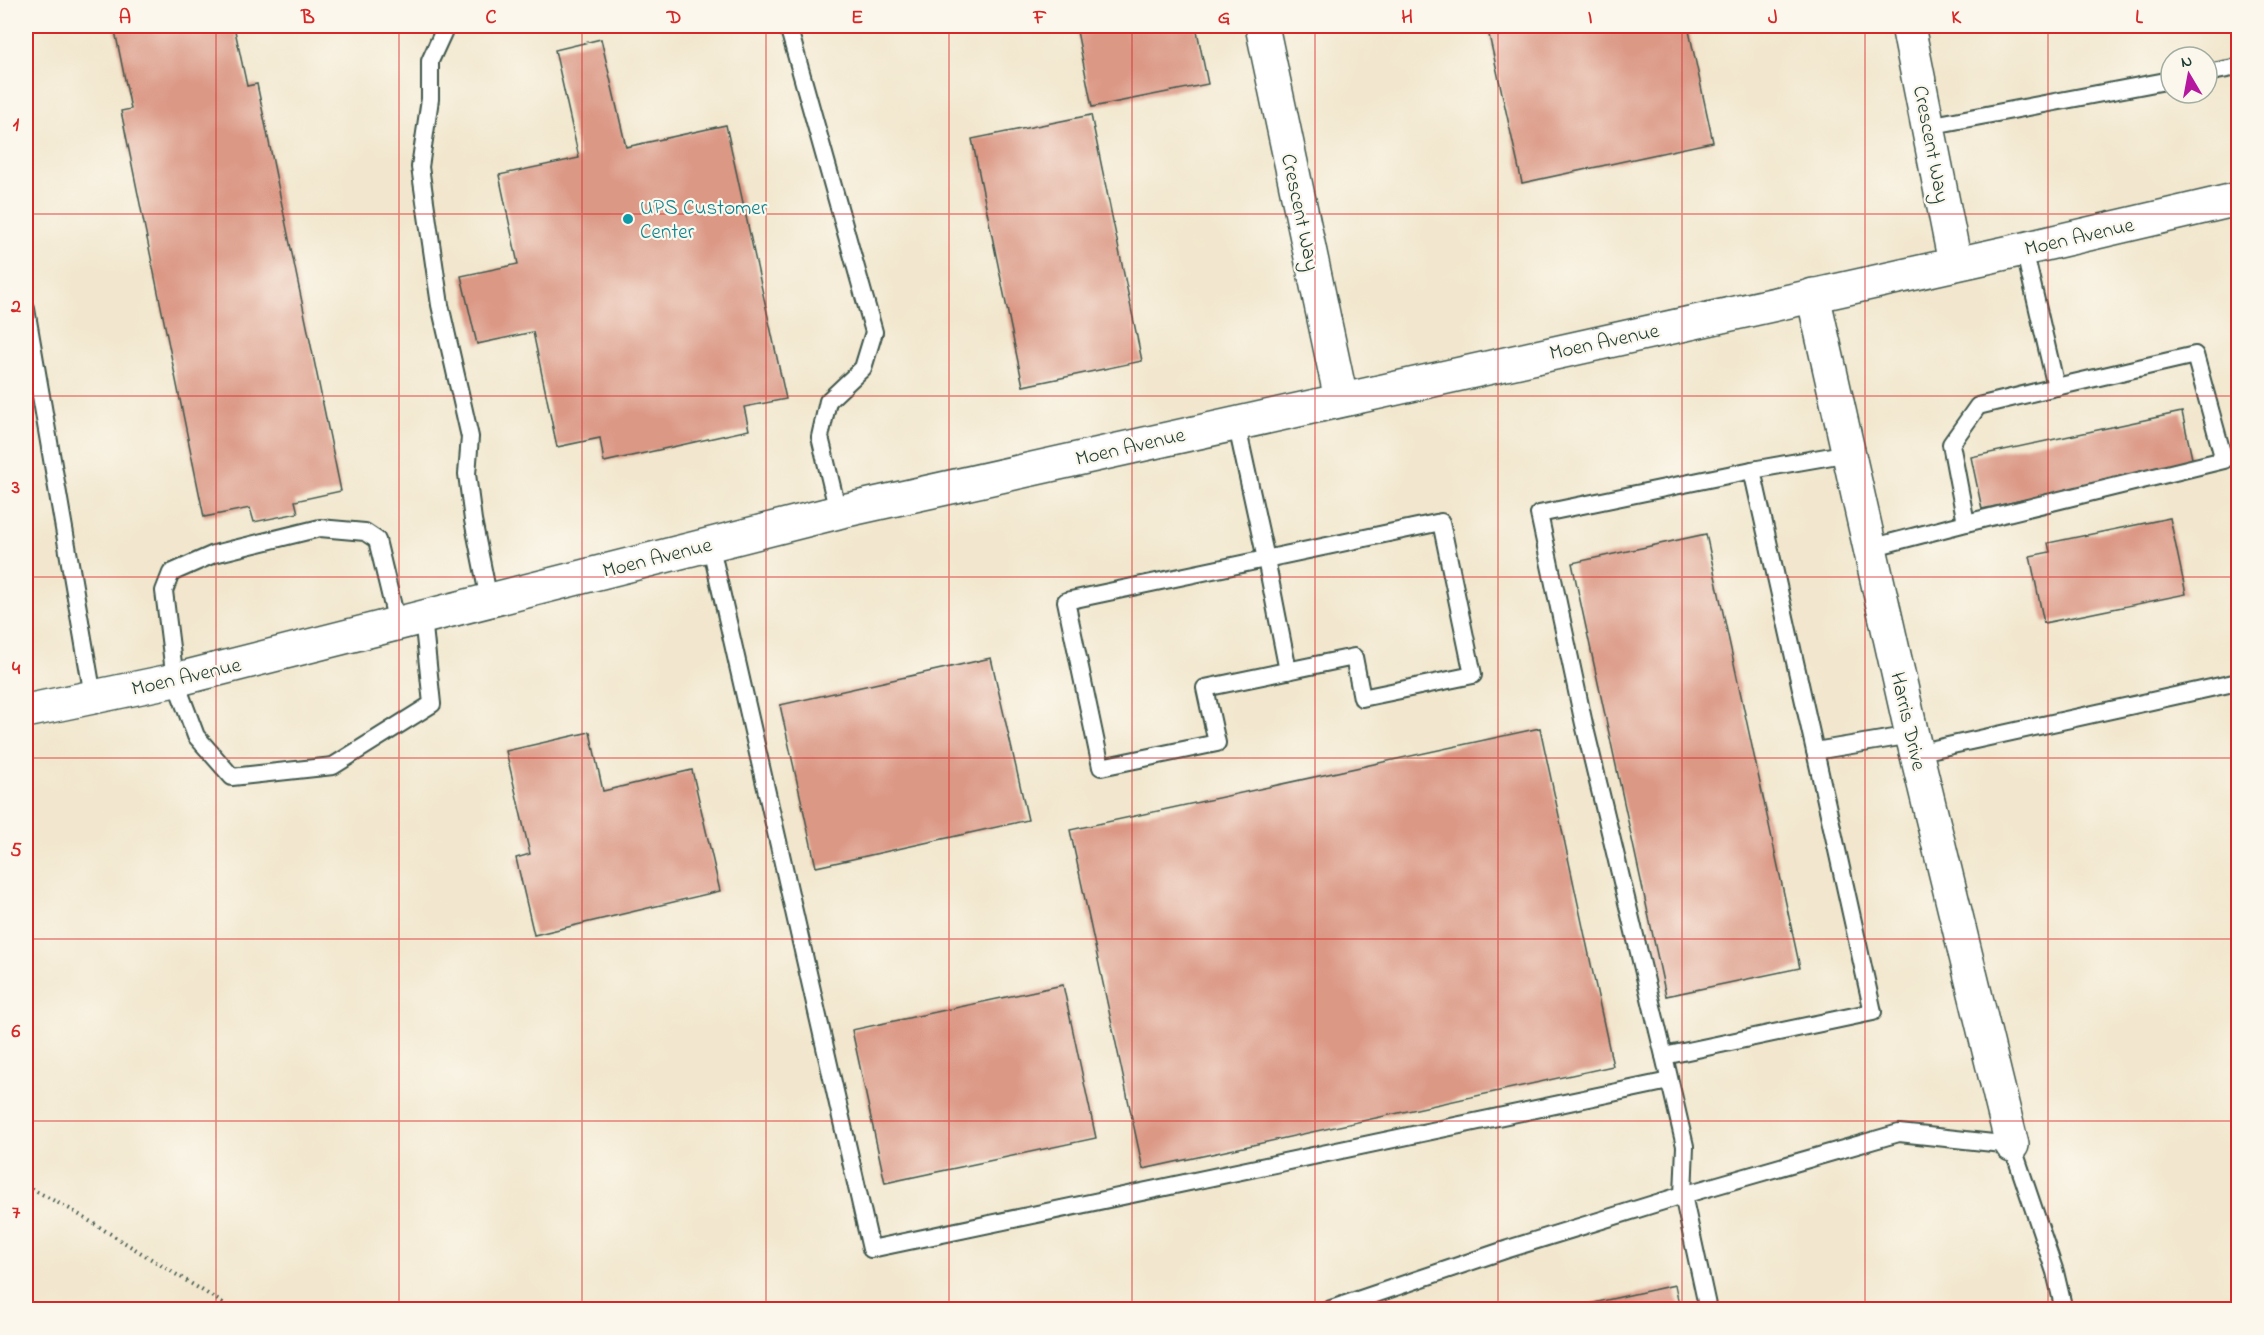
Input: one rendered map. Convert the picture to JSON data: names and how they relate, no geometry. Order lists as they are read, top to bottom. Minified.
{"streets":{"street":["Crescent Way","Moen Avenue","Harris Drive"]},"crossings":[["Crescent Way","Moen Avenue"],["Moen Avenue","Harris Drive"]],"places":["UPS Customer Center"],"north":"top","grid":{"columns":["A","B","C","D","E","F","G","H","I","J","K","L"],"rows":["1","2","3","4","5","6","7"]}}
